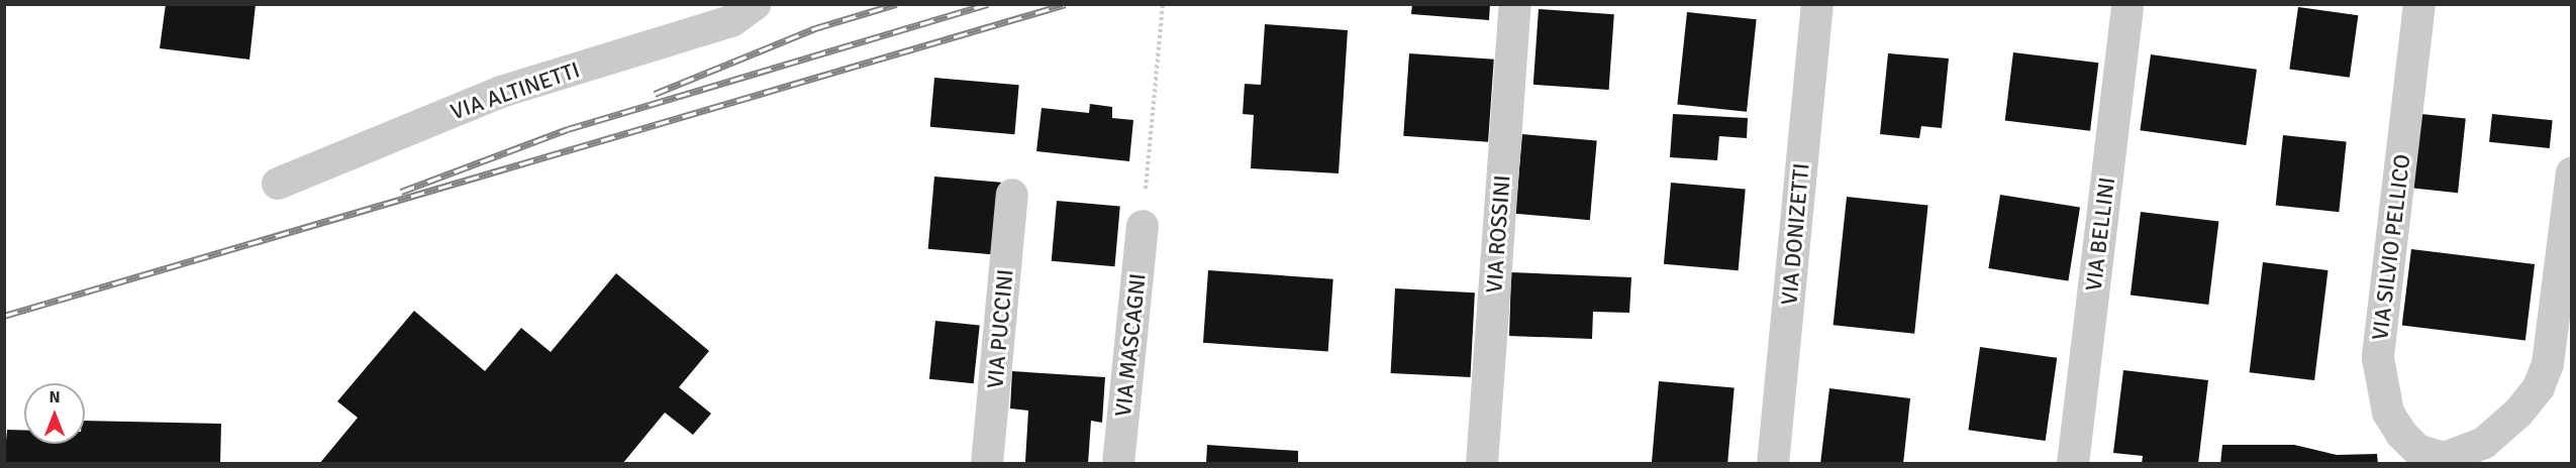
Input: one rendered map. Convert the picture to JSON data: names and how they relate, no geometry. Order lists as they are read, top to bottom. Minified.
{"streets":{"street":["VIA ALTINETTI","VIA ROSSINI","VIA DONIZETTI","VIA BELLINI","VIA SILVIO PELLICO","VIA PUCCINI","VIA MASCAGNI"]},"north":"top"}
